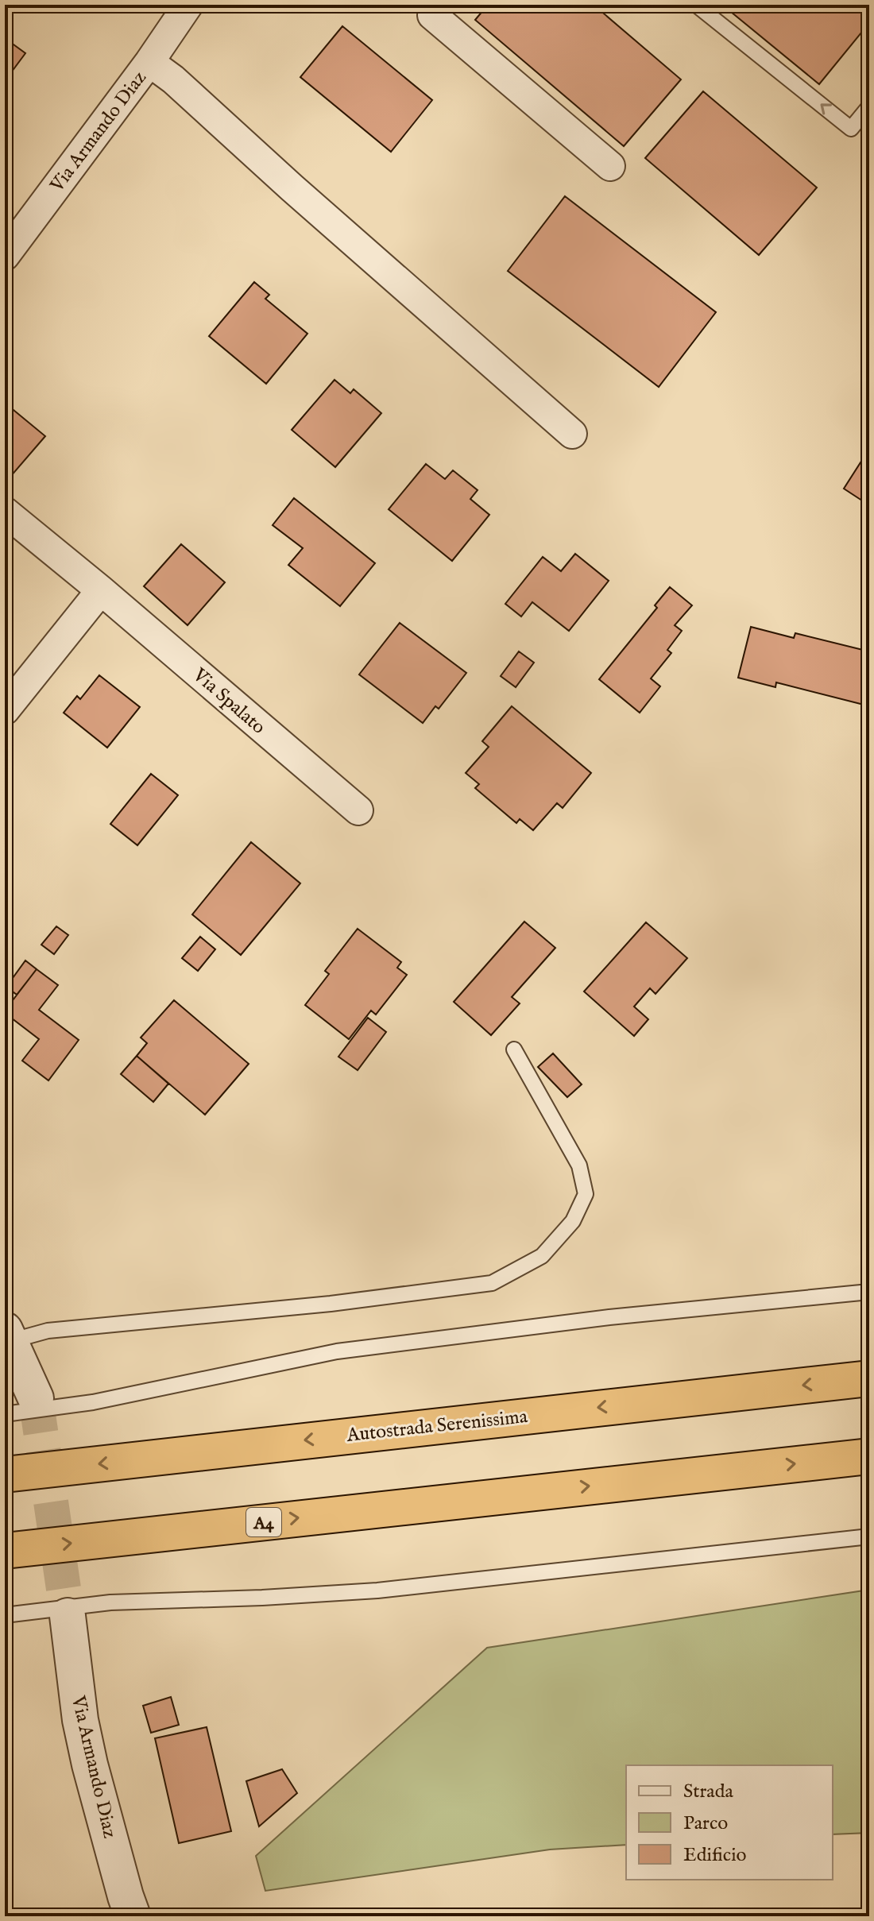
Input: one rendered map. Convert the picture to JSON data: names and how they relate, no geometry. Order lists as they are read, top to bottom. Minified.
{"streets":{"highway":["Autostrada Serenissima","A4"],"street":["Via Armando Diaz","Via Spalato"]},"legend":["Strada","Parco","Edificio"]}
